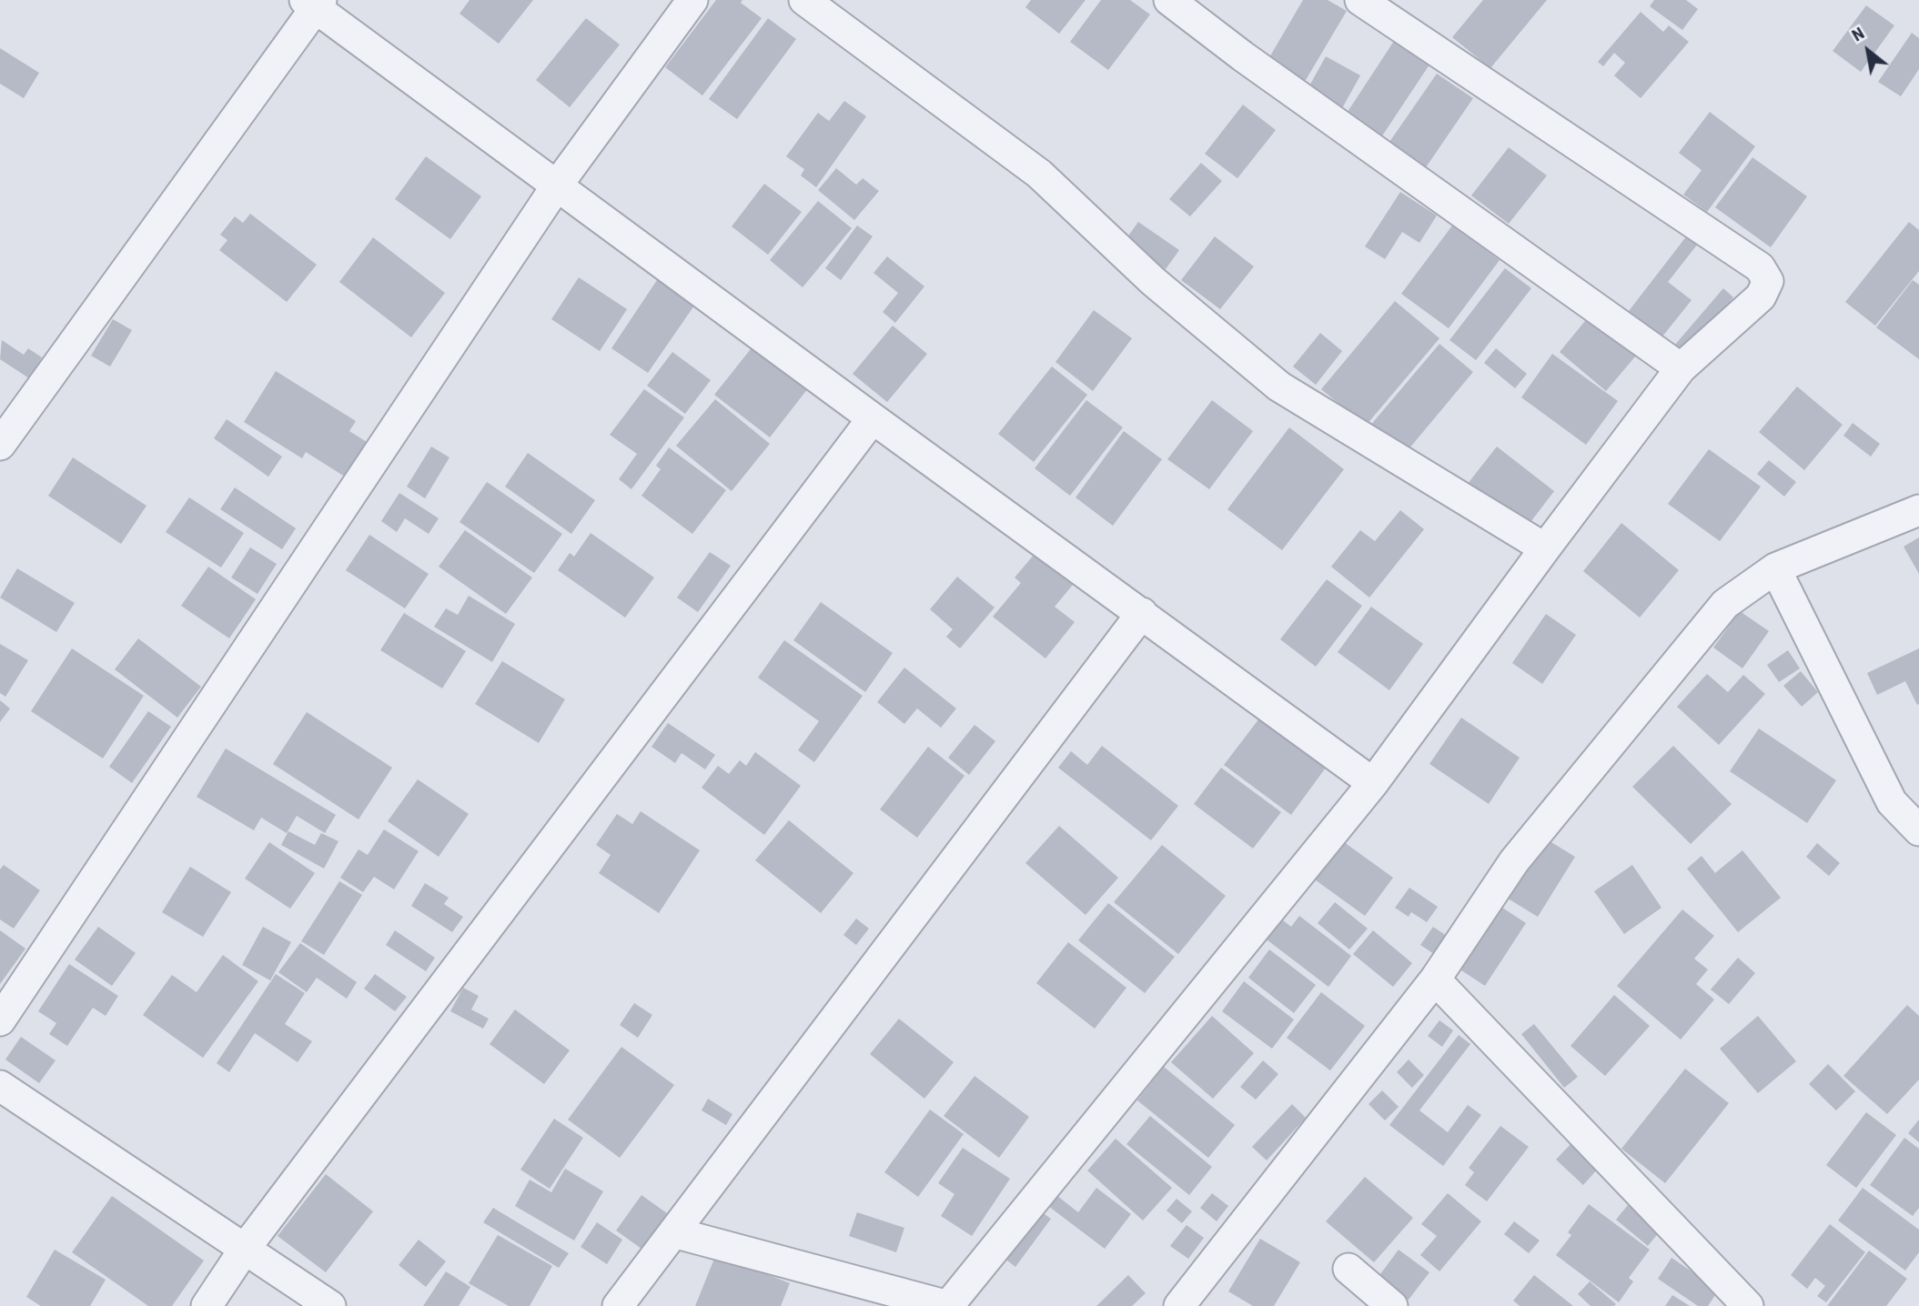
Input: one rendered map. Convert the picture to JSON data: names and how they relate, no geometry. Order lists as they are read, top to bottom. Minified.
{"north":"top left"}
